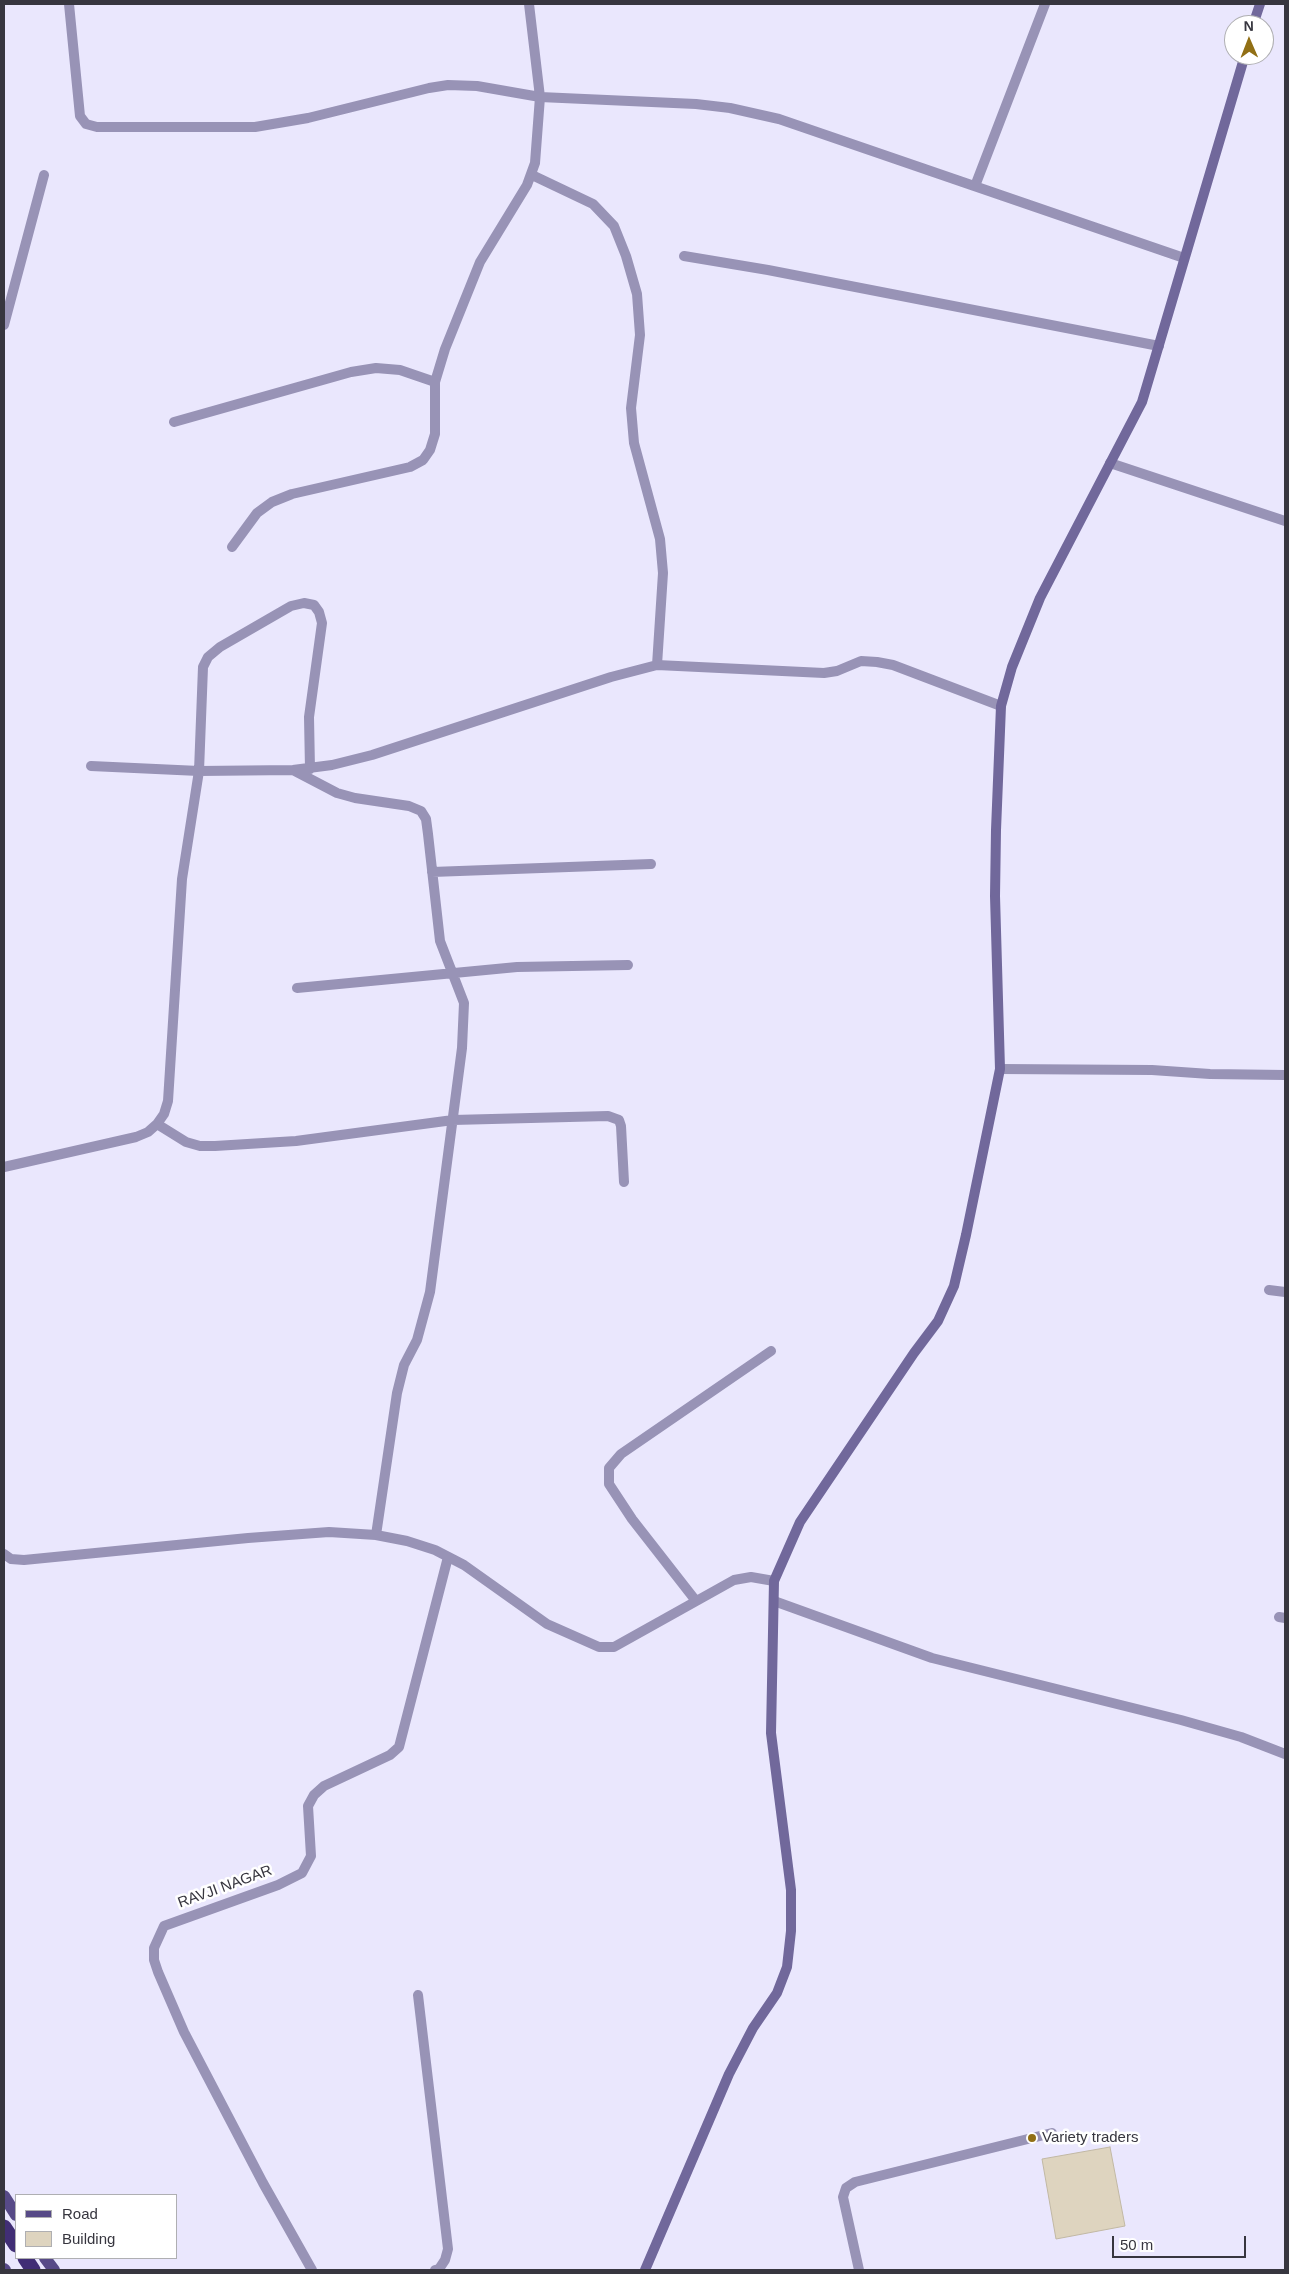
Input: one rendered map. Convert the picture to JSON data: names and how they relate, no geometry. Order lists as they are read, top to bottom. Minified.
{"streets":{"street":["RAVJI NAGAR"]},"places":["Variety traders"],"legend":["Road","Building"],"scale_bar":"50 m","north":"top"}
